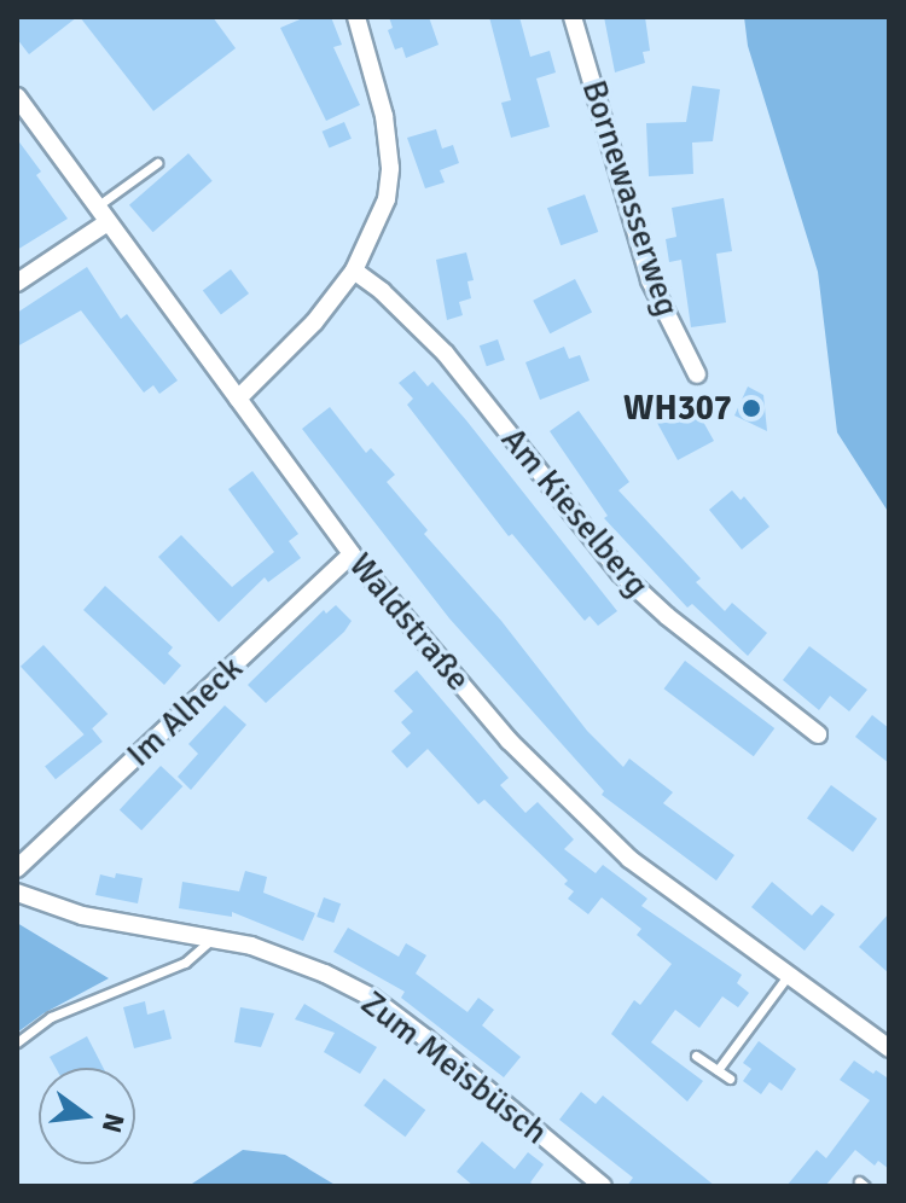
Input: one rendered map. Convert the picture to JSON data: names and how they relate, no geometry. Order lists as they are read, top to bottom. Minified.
{"streets":{"street":["Bornewasserweg","Am Kieselberg","Waldstraße","Im Alheck","Zum Meisbüsch"]},"crossings":[["Waldstraße","Im Alheck"]],"places":["WH307"],"north":"right"}
